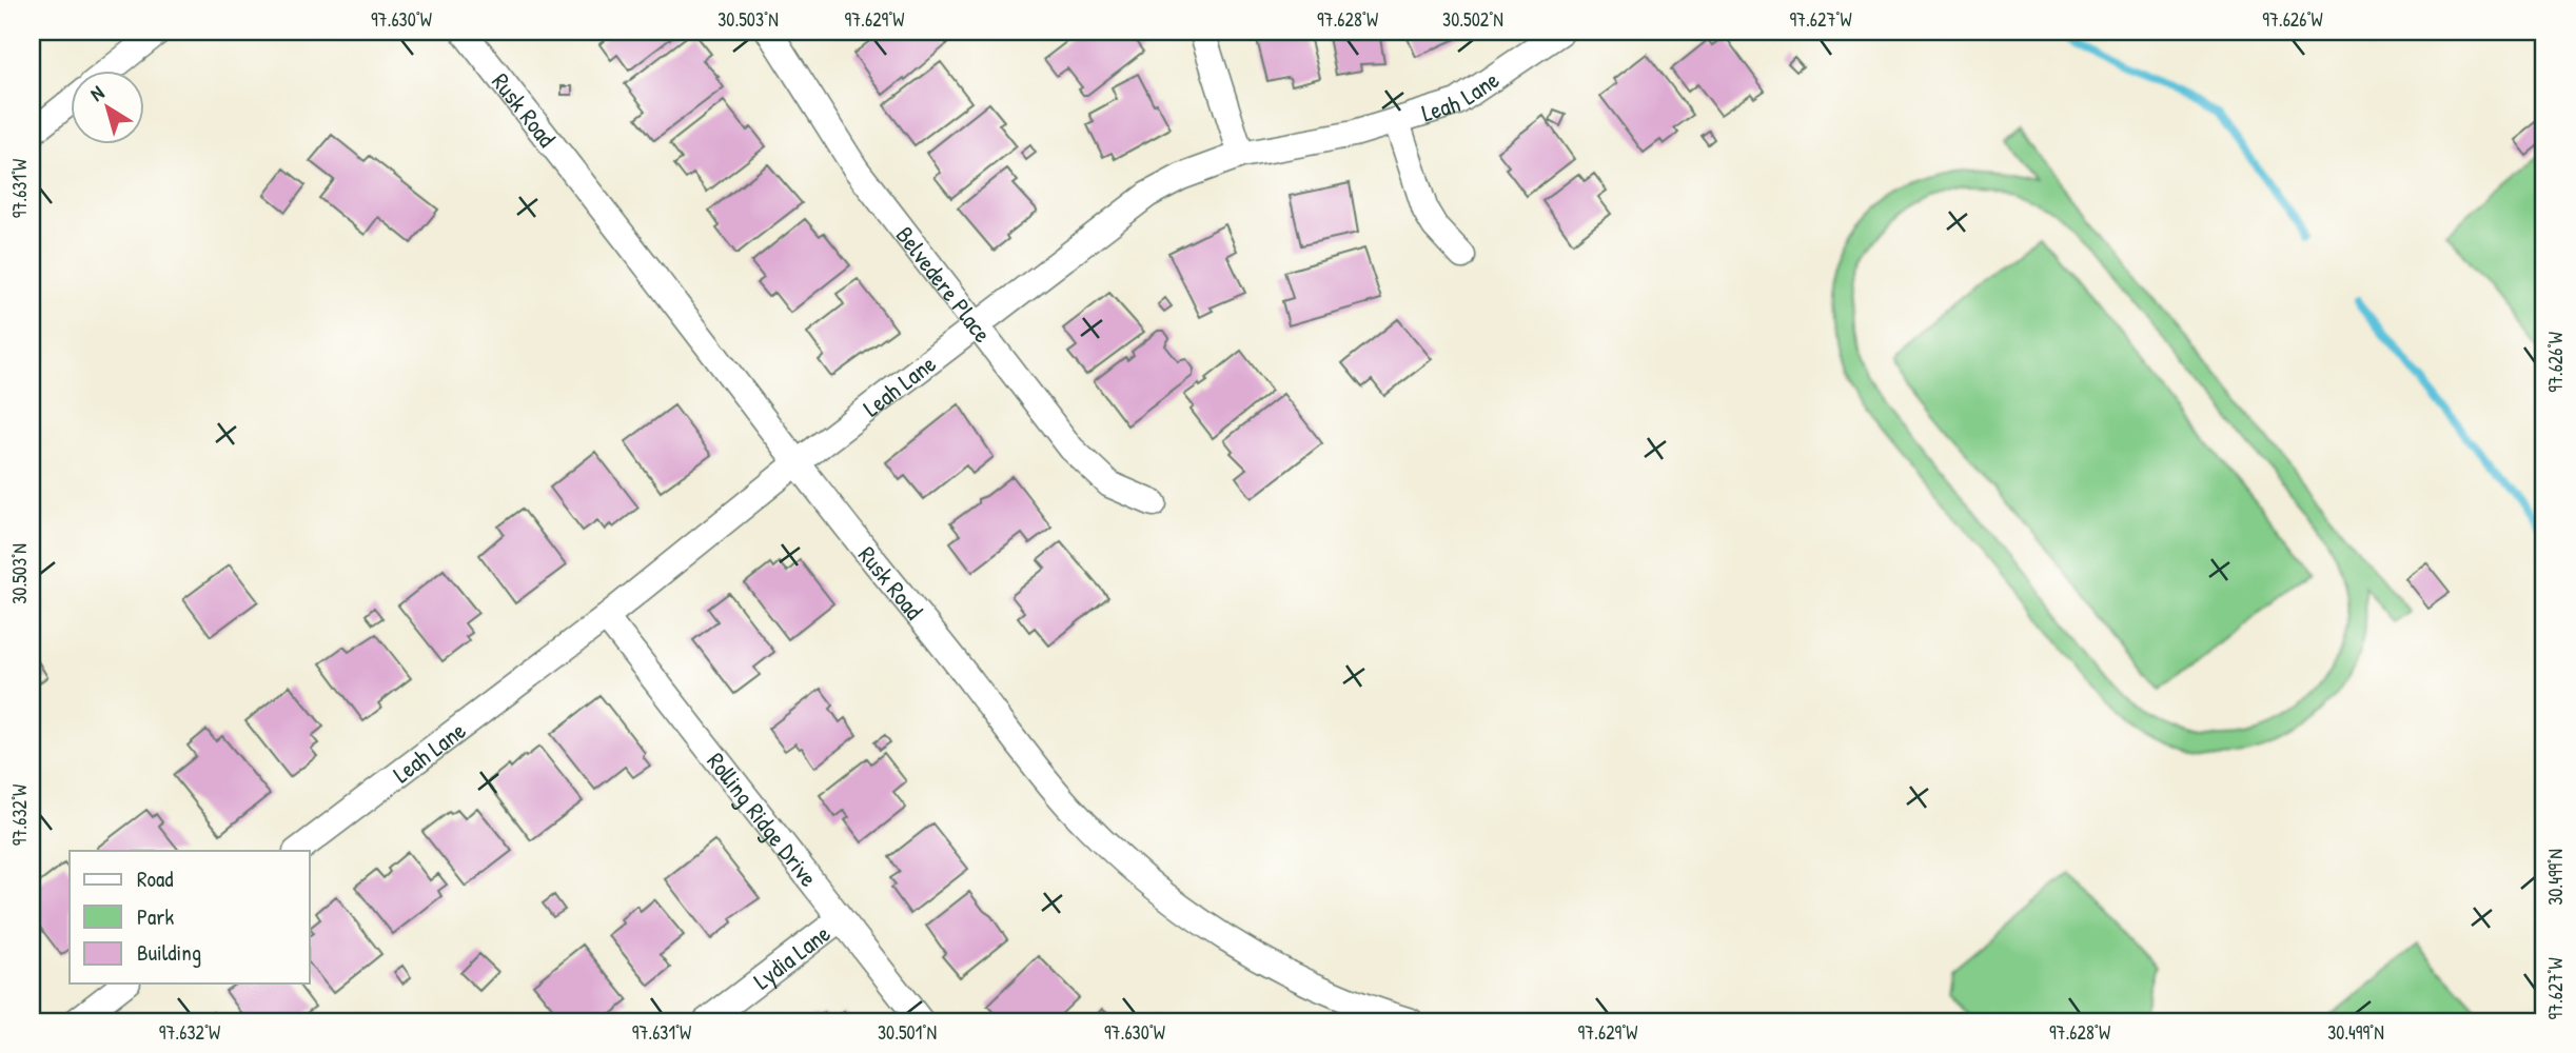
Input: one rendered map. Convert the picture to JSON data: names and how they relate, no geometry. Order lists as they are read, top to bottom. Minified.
{"streets":{"street":["Leah Lane","Rusk Road","Belvedere Place","Rolling Ridge Drive","Lydia Lane"]},"crossings":[["Leah Lane","Rusk Road"],["Leah Lane","Belvedere Place"],["Leah Lane","Rolling Ridge Drive"],["Rolling Ridge Drive","Lydia Lane"]],"legend":["Road","Park","Building"],"north":"top left","coordinates":["97.630°W","30.503°N","97.629°W","97.628°W","30.502°N","97.627°W","97.626°W","97.631°W","97.632°W","30.499°N","30.501°N"]}
